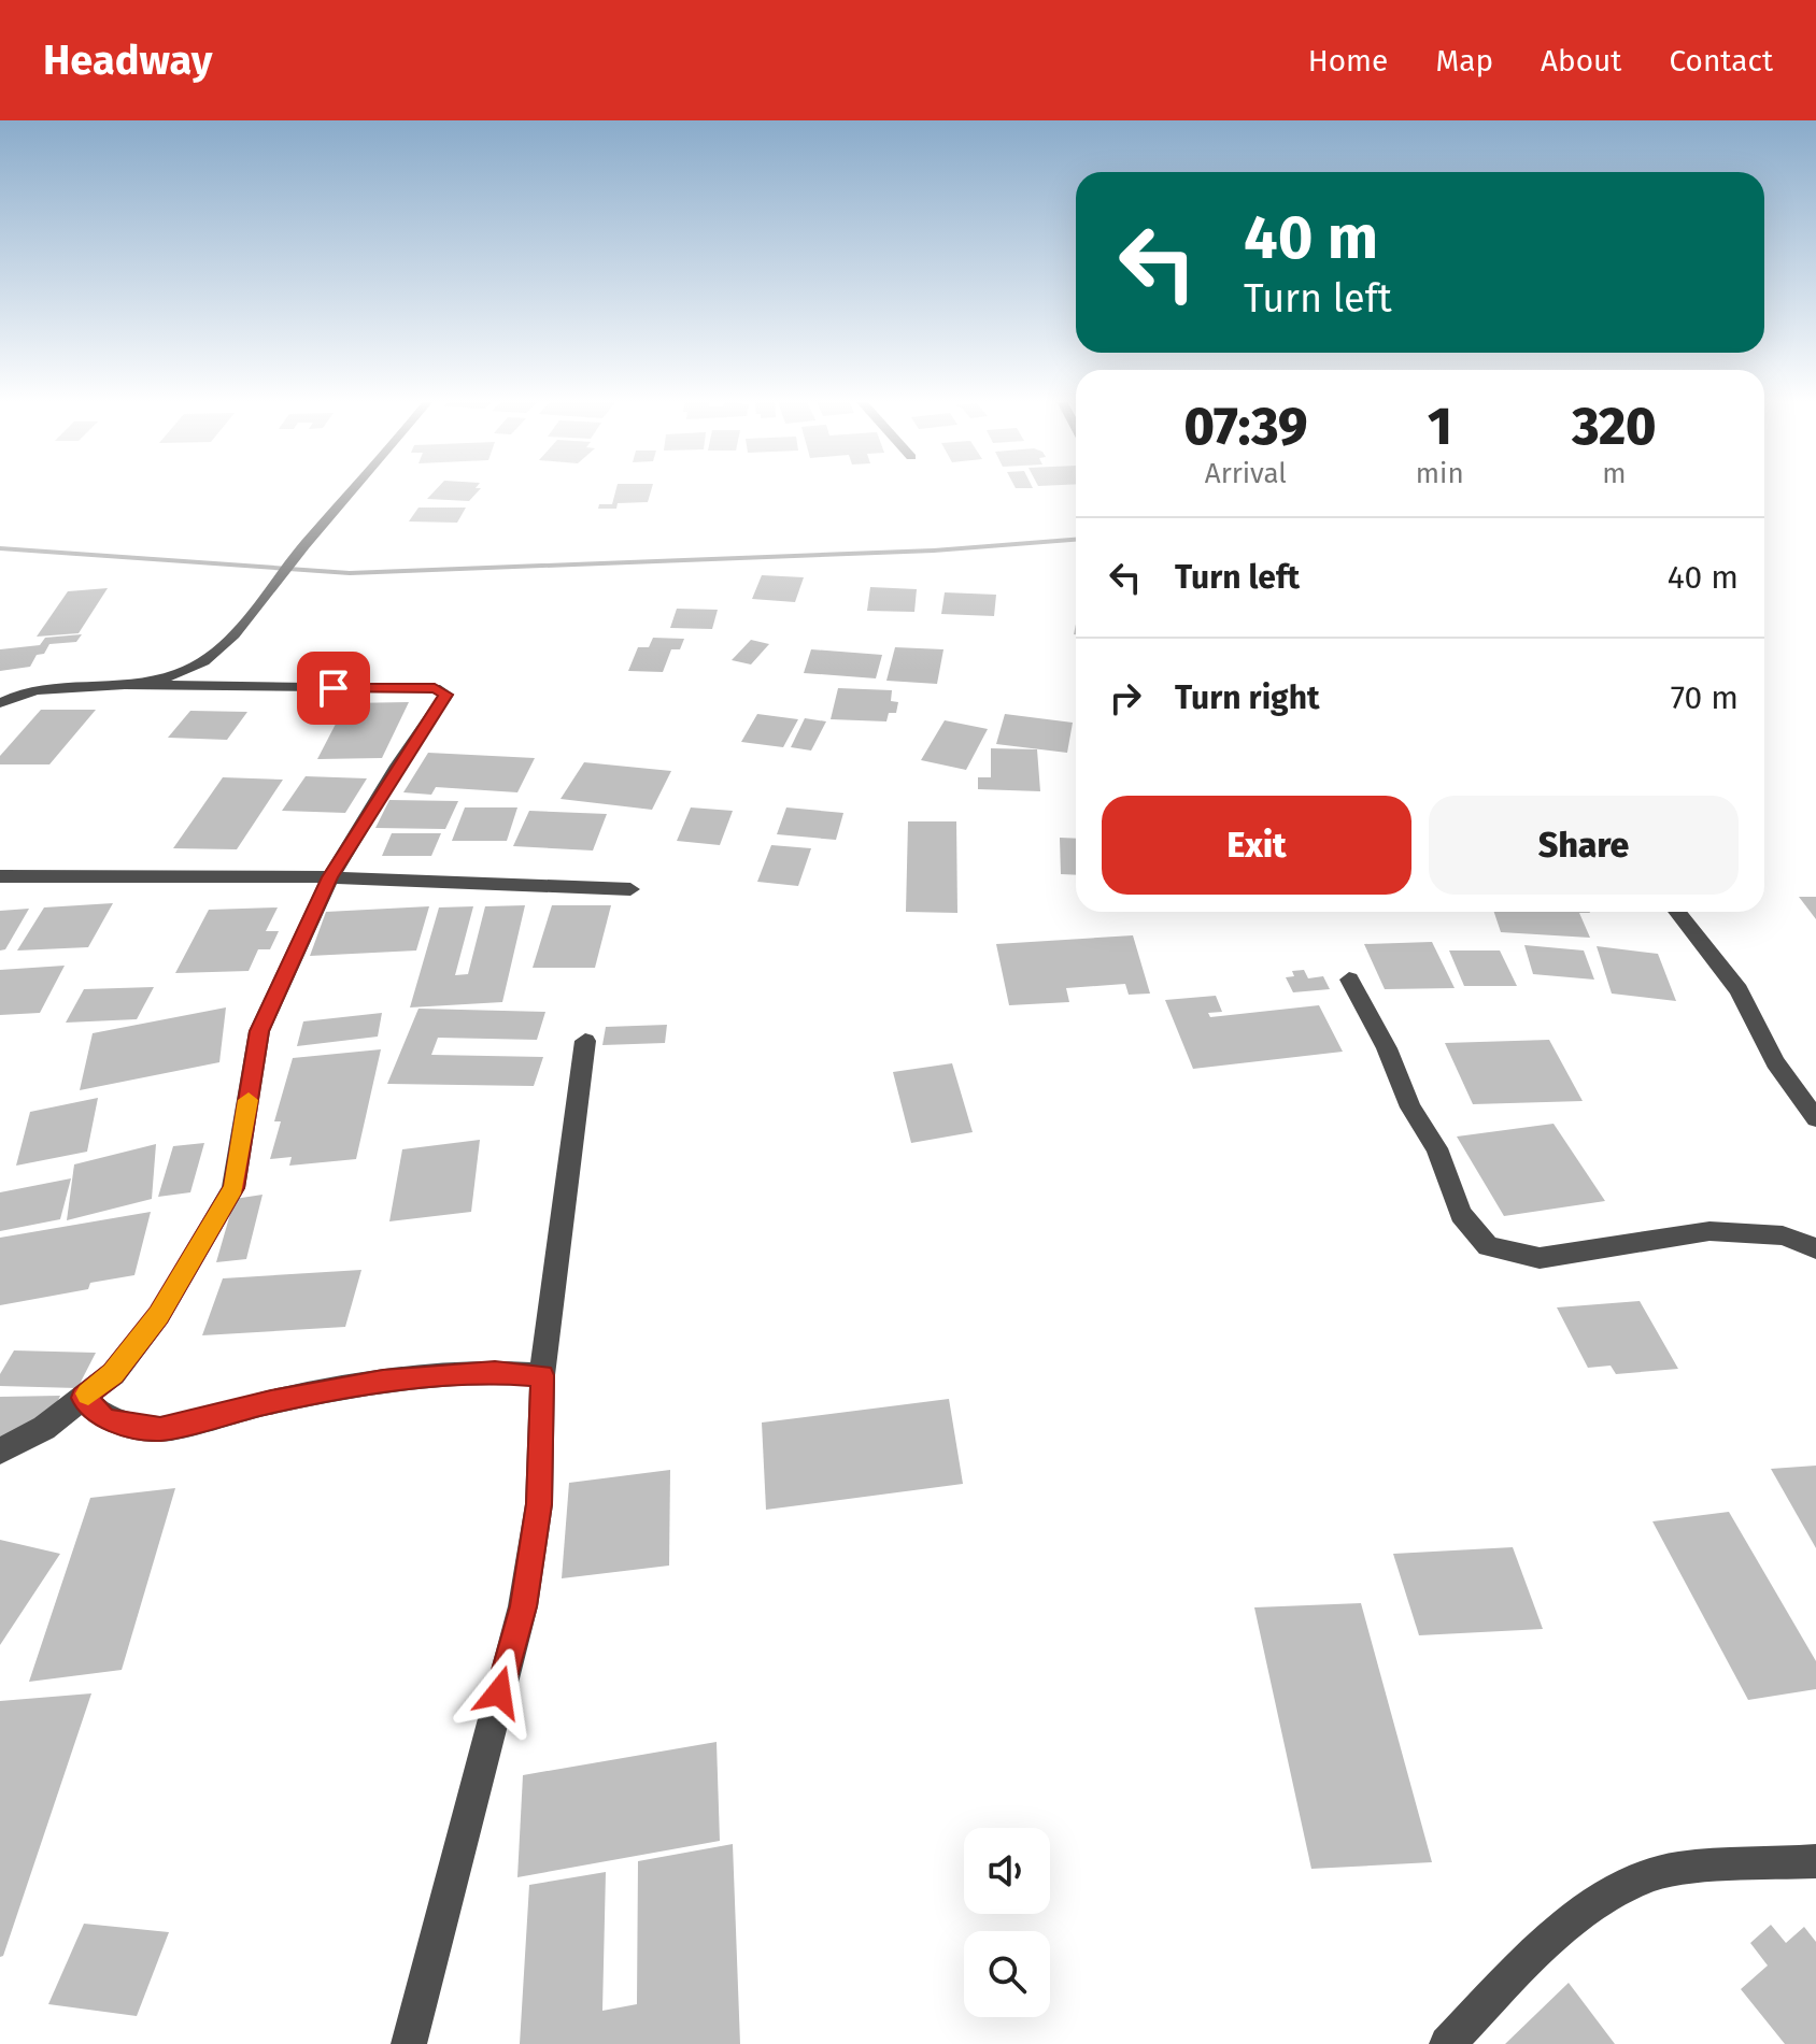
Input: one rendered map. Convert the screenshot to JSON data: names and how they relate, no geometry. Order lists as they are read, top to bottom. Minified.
{"page":{"header":"Headway","nav":["Home","Map","About","Contact"],"turn":["40 m","Turn left"],"eta":["07:39","Arrival","1","min","320","m"],"list":[{"name":"Turn left","value":"40 m"},{"name":"Turn right","value":"70 m"}],"buttons":["Exit","Share"]}}
